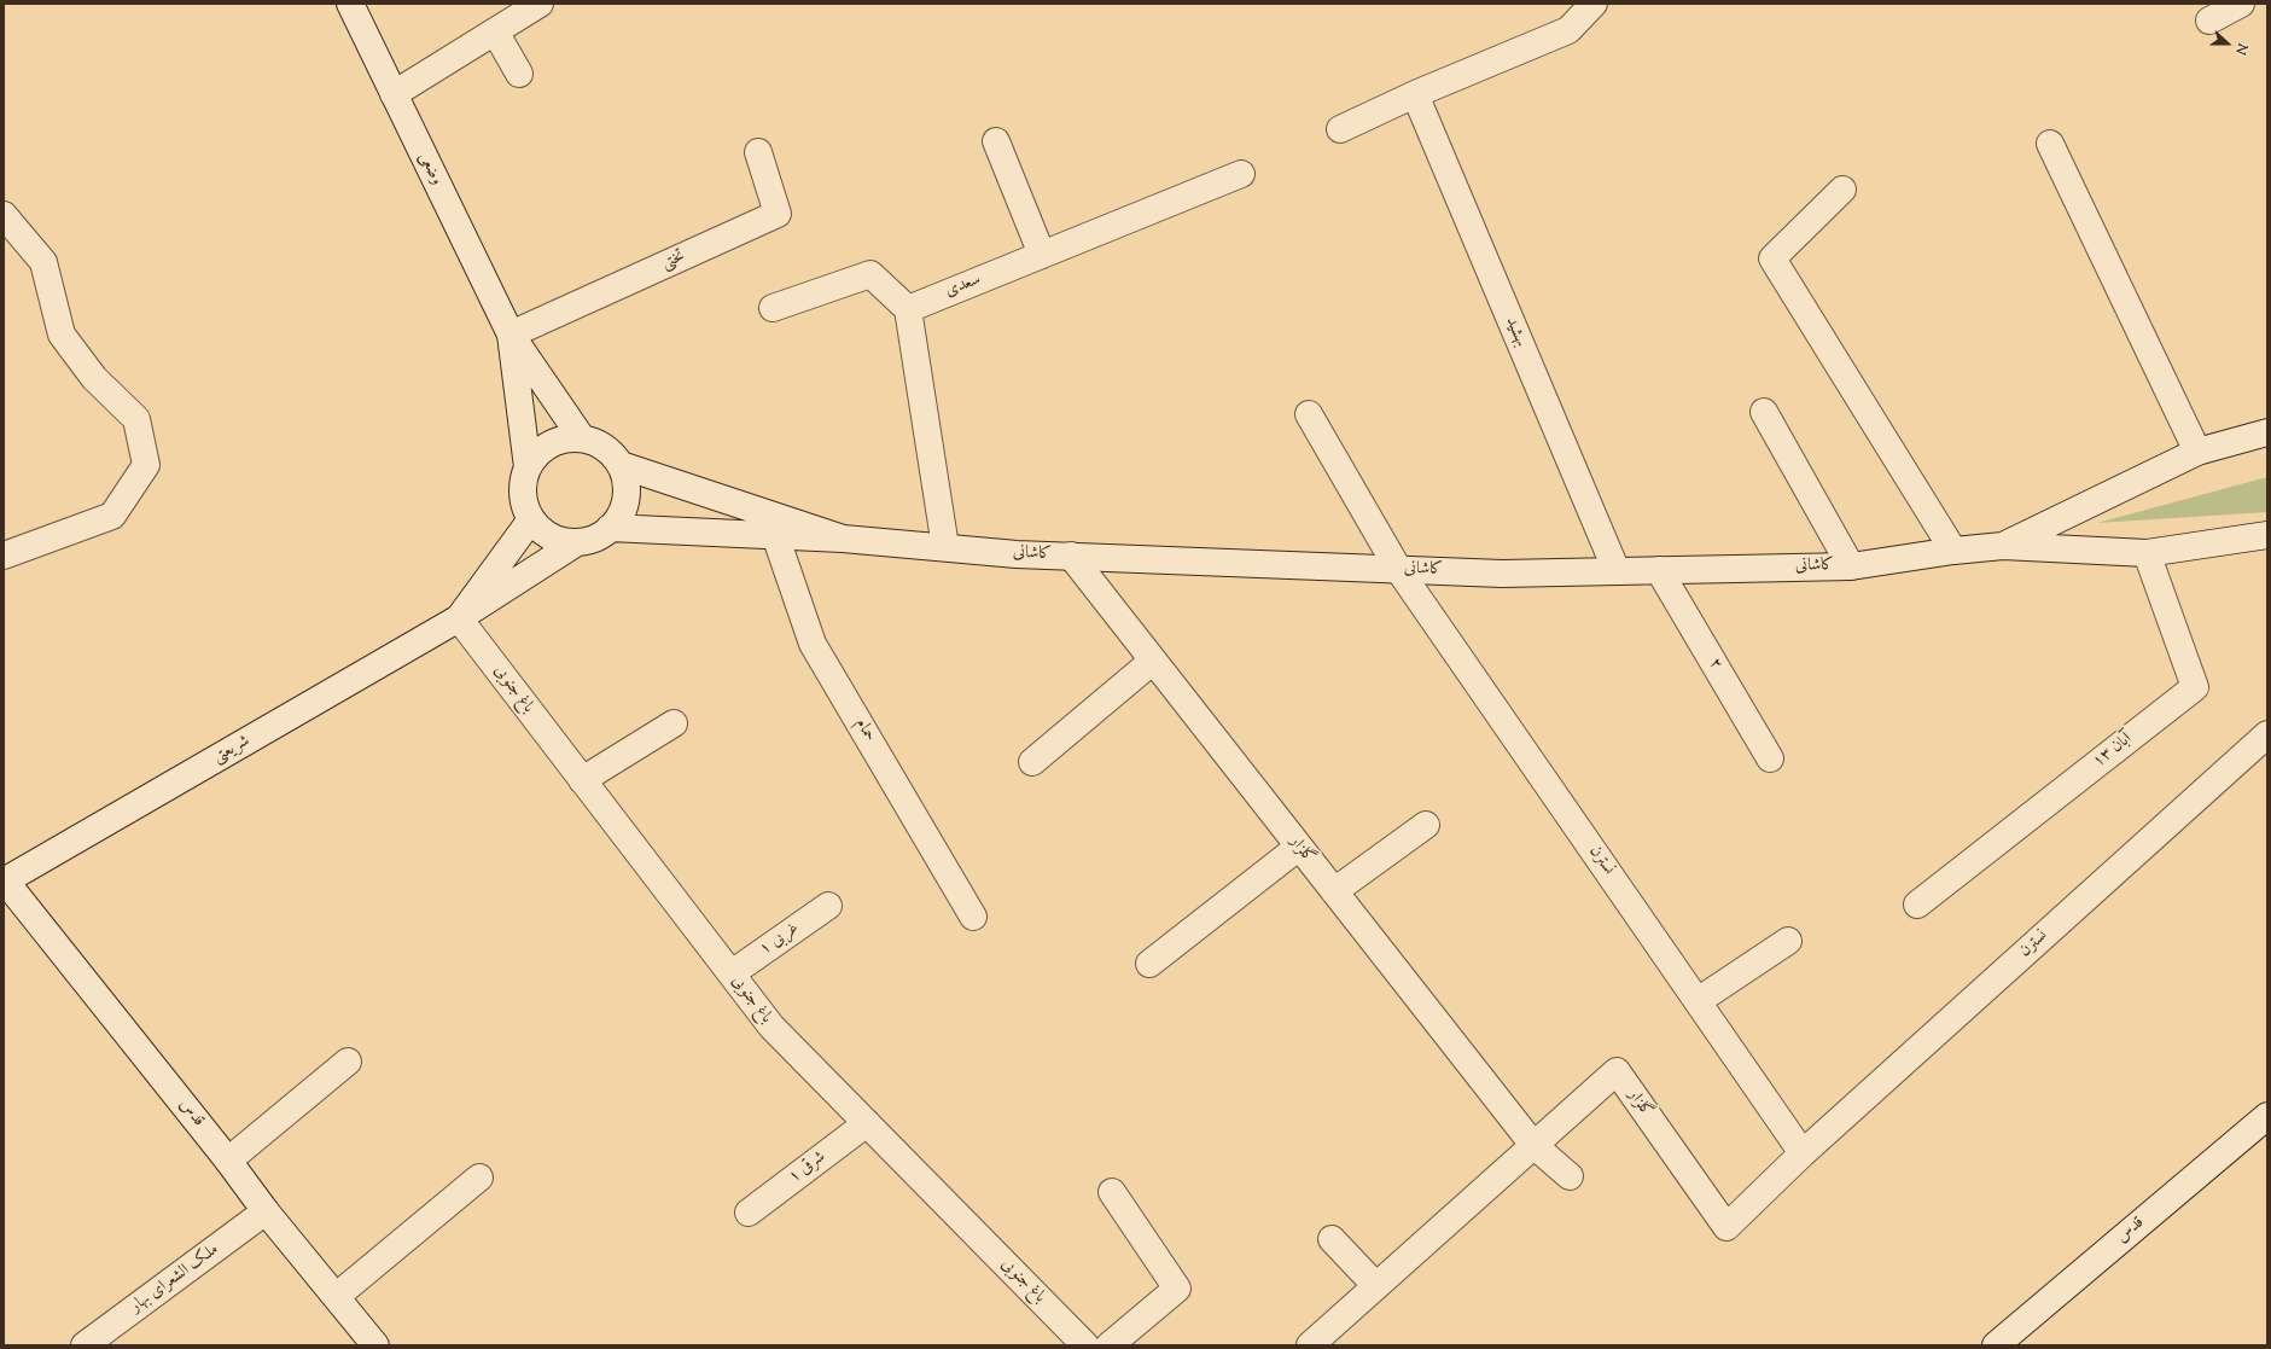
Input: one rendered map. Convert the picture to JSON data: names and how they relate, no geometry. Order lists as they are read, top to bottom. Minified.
{"streets":{"street":["وضعی","تختی","سعدی","بهشید","کاشانی","۲","باغ جنوبی","حمام","شریعتی","۱۳ آبان","گلزار","نسترن","۱ غربی","قدس","۱ شرقی","ملک الشعرای بهار"]},"crossings":[["وضعی","تختی"],["بهشید","کاشانی"],["کاشانی","۲"],["کاشانی","گلزار"],["کاشانی","نسترن"],["باغ جنوبی","شریعتی"],["باغ جنوبی","۱ غربی"],["باغ جنوبی","۱ شرقی"],["شریعتی","قدس"],["گلزار","نسترن"],["قدس","ملک الشعرای بهار"]],"north":"right"}
